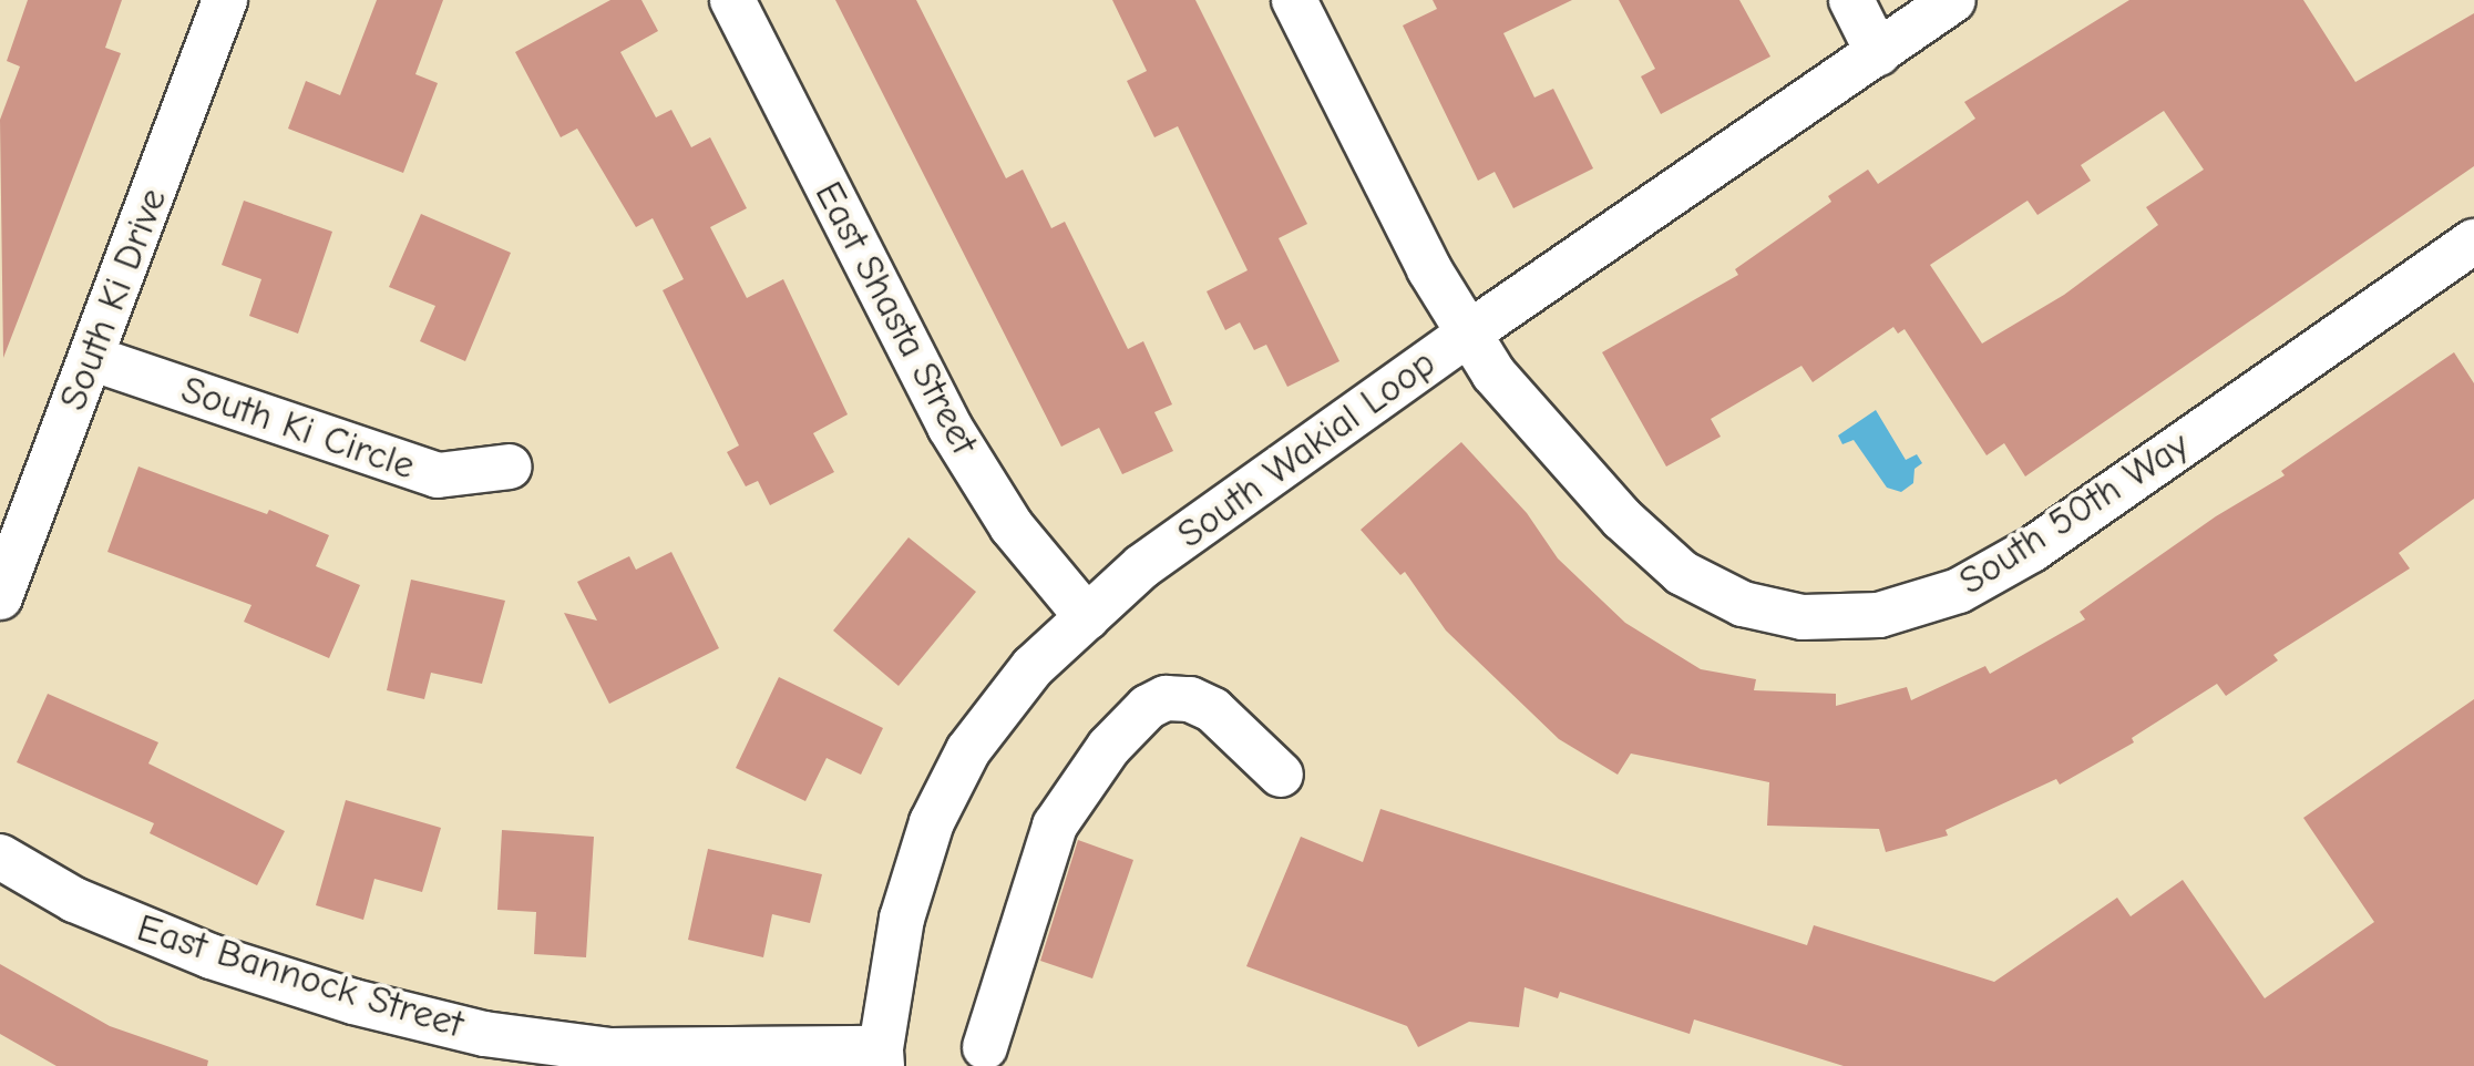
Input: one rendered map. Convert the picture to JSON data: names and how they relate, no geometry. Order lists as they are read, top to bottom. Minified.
{"streets":{"street":["South Ki Drive","East Shasta Street","South Ki Circle","South Wakial Loop","South 50th Way","East Bannock Street"]},"crossings":[["South Ki Drive","South Ki Circle"],["East Shasta Street","South Wakial Loop"],["South Wakial Loop","South 50th Way"],["South Wakial Loop","East Bannock Street"]]}
